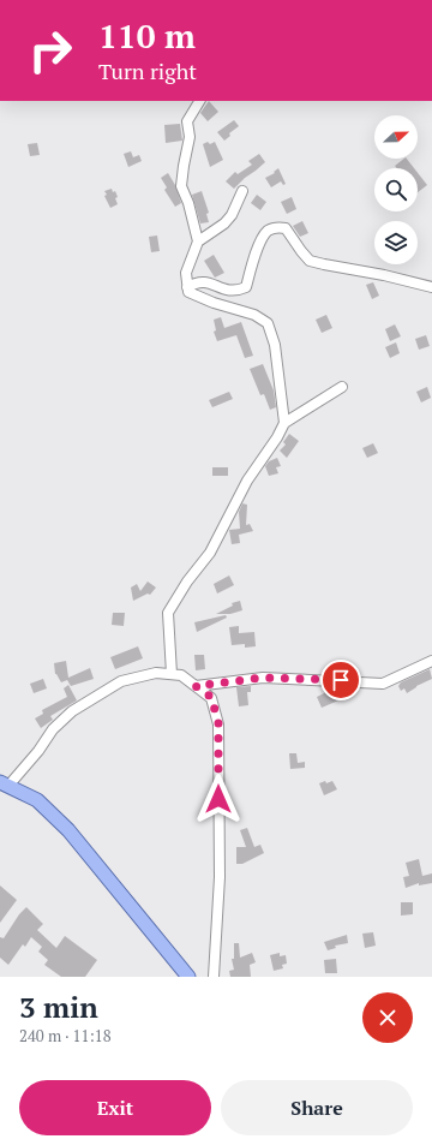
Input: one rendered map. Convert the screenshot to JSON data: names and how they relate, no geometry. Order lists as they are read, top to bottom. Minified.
{"north":"right","page":{"turn":["110 m","Turn right"],"heading":["3 min","240 m · 11:18"],"buttons":["Exit","Share"]}}
